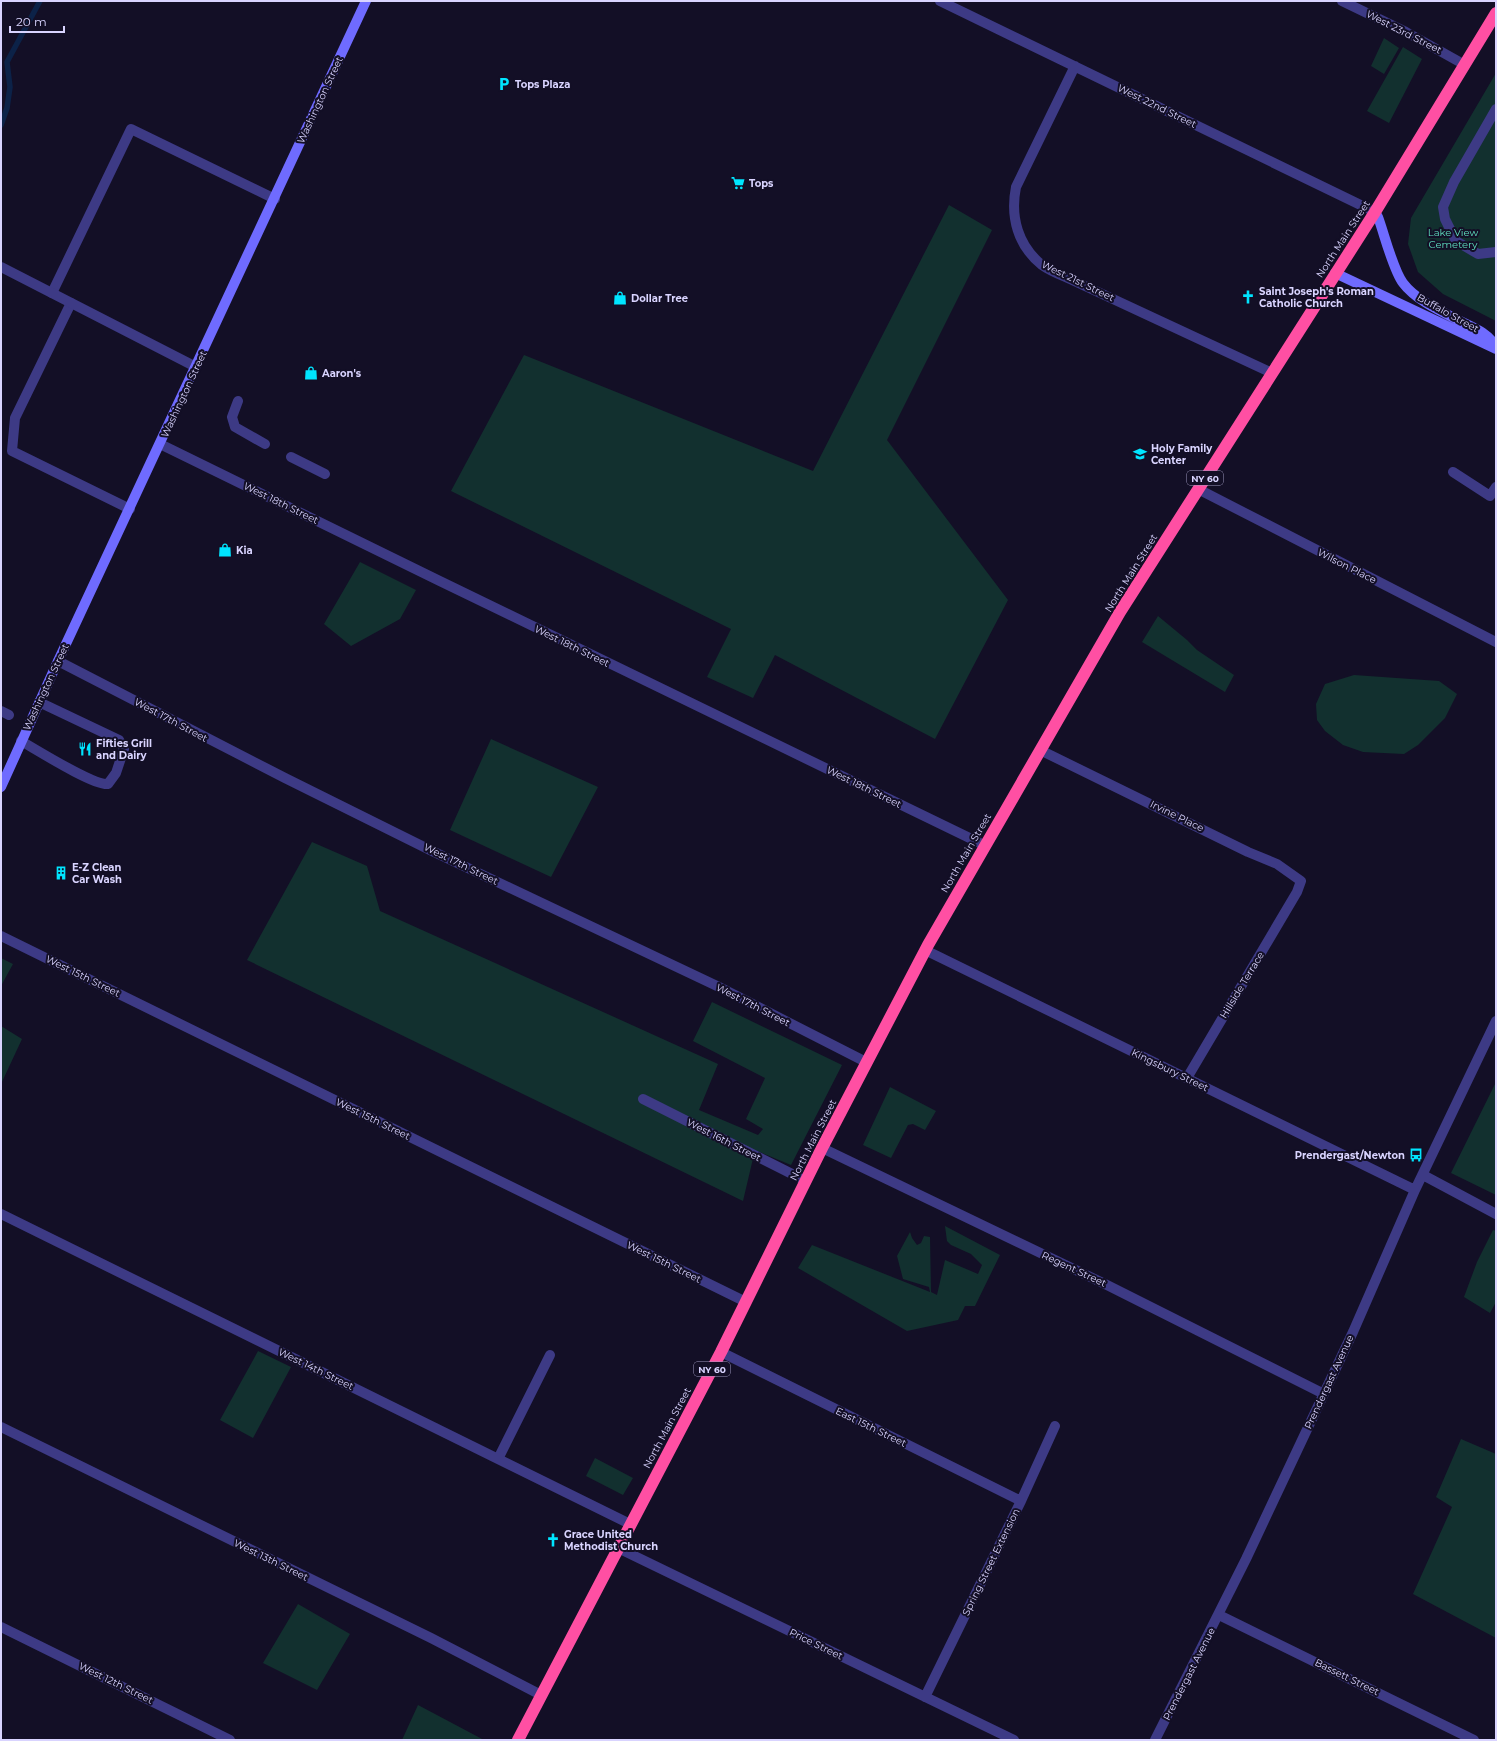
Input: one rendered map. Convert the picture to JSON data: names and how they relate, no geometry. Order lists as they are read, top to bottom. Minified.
{"streets":{"highway":["North Main Street","NY 60"],"main road":["Washington Street","Buffalo Street"],"street":["West 23rd Street","West 22nd Street","West 21st Street","West 18th Street","Wilson Place","West 17th Street","Irvine Place","West 15th Street","Hillside Terrace","Kingsbury Street","West 16th Street","Regent Street","West 14th Street","Prendergast Avenue","East 15th Street","West 13th Street","Spring Street Extension","Price Street","Bassett Street","West 12th Street"]},"crossings":[["West 23rd Street","North Main Street"],["Washington Street","West 18th Street"],["Washington Street","West 17th Street"],["West 22nd Street","North Main Street"],["West 22nd Street","West 21st Street"],["West 22nd Street","Buffalo Street"],["North Main Street","West 21st Street"],["North Main Street","Buffalo Street"],["North Main Street","West 18th Street"],["North Main Street","Wilson Place"],["North Main Street","West 17th Street"],["North Main Street","Irvine Place"],["North Main Street","West 15th Street"],["North Main Street","Kingsbury Street"],["North Main Street","West 16th Street"],["North Main Street","Regent Street"],["North Main Street","West 14th Street"],["North Main Street","East 15th Street"],["North Main Street","West 13th Street"],["North Main Street","Price Street"],["Irvine Place","Hillside Terrace"],["Hillside Terrace","Kingsbury Street"],["Kingsbury Street","Prendergast Avenue"],["Regent Street","Prendergast Avenue"],["Prendergast Avenue","Bassett Street"],["East 15th Street","Spring Street Extension"],["Spring Street Extension","Price Street"]],"parks":["Lake View Cemetery"],"places":{"parking":["Tops Plaza"],"supermarket":["Tops"],"church":["Saint Joseph's Roman Catholic Church","Grace United Methodist Church"],"shop":["Dollar Tree","Aaron's","Kia"],"school or university":["Holy Family Center"],"restaurant":["Fifties Grill and Dairy"],"building":["E-Z Clean Car Wash"],"bus stop":["Prendergast/Newton"]},"scale_bar":"20 m"}
